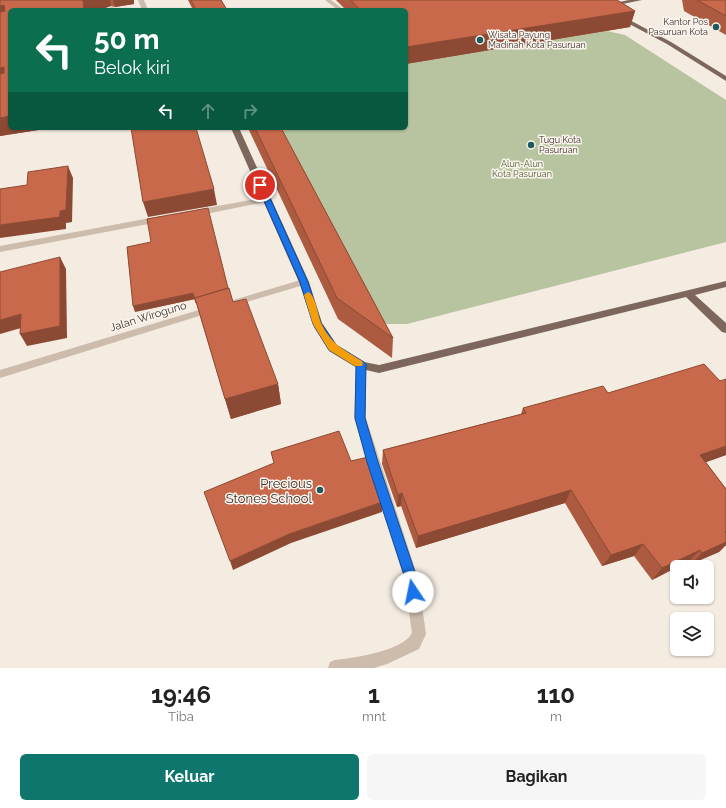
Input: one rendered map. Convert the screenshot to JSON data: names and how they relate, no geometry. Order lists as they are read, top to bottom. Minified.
{"streets":{"street":["Jalan Wiroguno"]},"parks":["Alun-Alun Kota Pasuruan"],"places":["Kantor Pos Pasuruan Kota","Wisata Payung Madinah Kota Pasuruan","Tugu Kota Pasuruan","Precious Stones School"],"page":{"turn":["50 m","Belok kiri"],"eta":["19:46","Tiba","1","mnt","110","m"],"buttons":["Keluar","Bagikan"]}}
